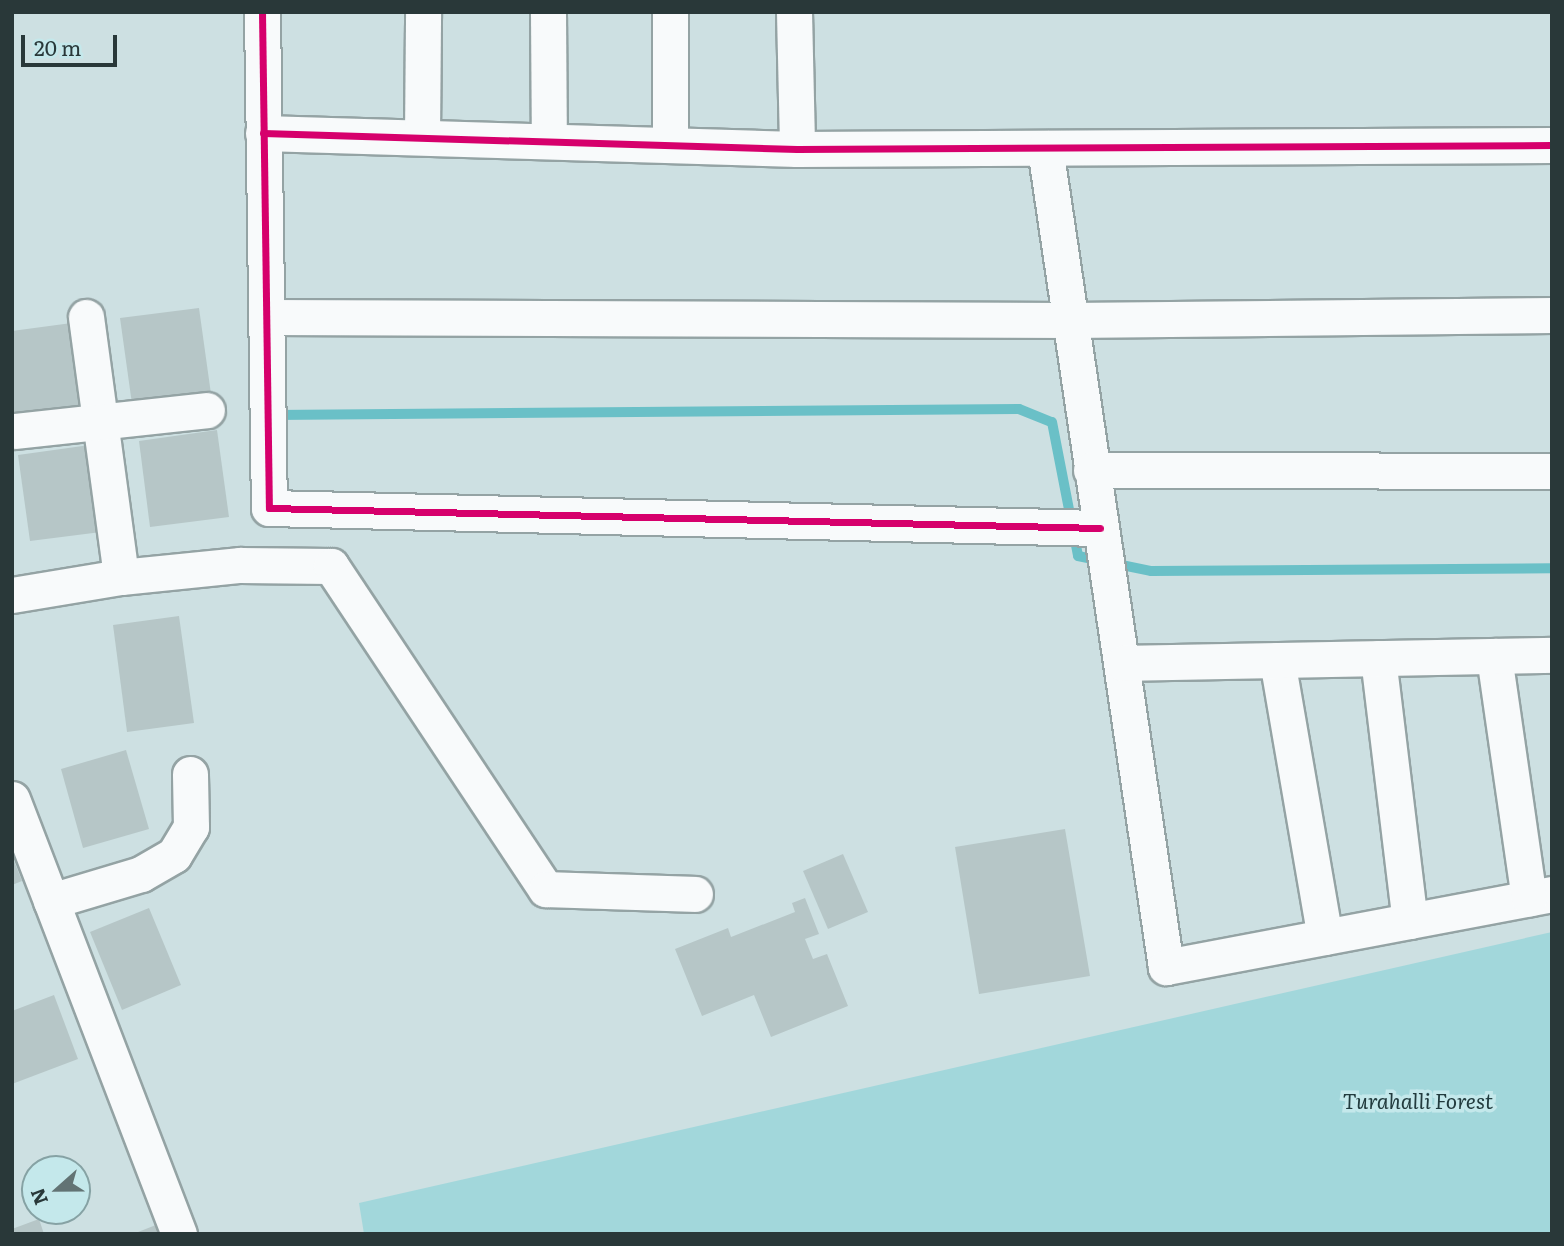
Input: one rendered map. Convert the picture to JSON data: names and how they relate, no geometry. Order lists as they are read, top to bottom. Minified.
{"parks":["Turahalli Forest"],"scale_bar":"20 m","north":"left"}
